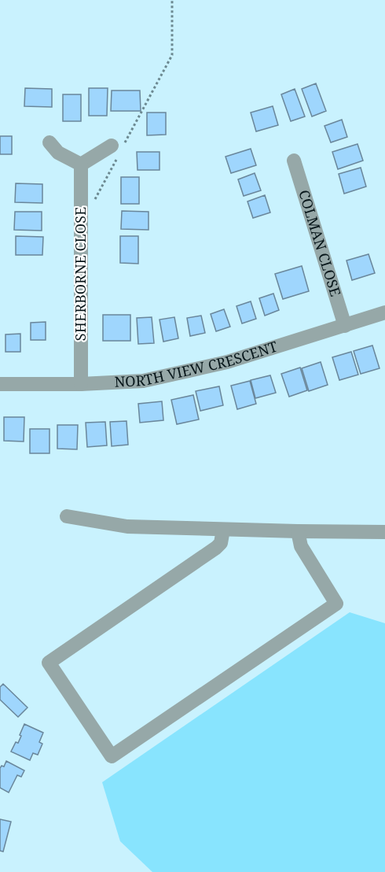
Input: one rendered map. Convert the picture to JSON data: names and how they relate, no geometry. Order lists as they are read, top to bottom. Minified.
{"streets":{"street":["COLMAN CLOSE","SHERBORNE CLOSE","NORTH VIEW CRESCENT"]},"crossings":[["COLMAN CLOSE","NORTH VIEW CRESCENT"],["SHERBORNE CLOSE","NORTH VIEW CRESCENT"]]}
